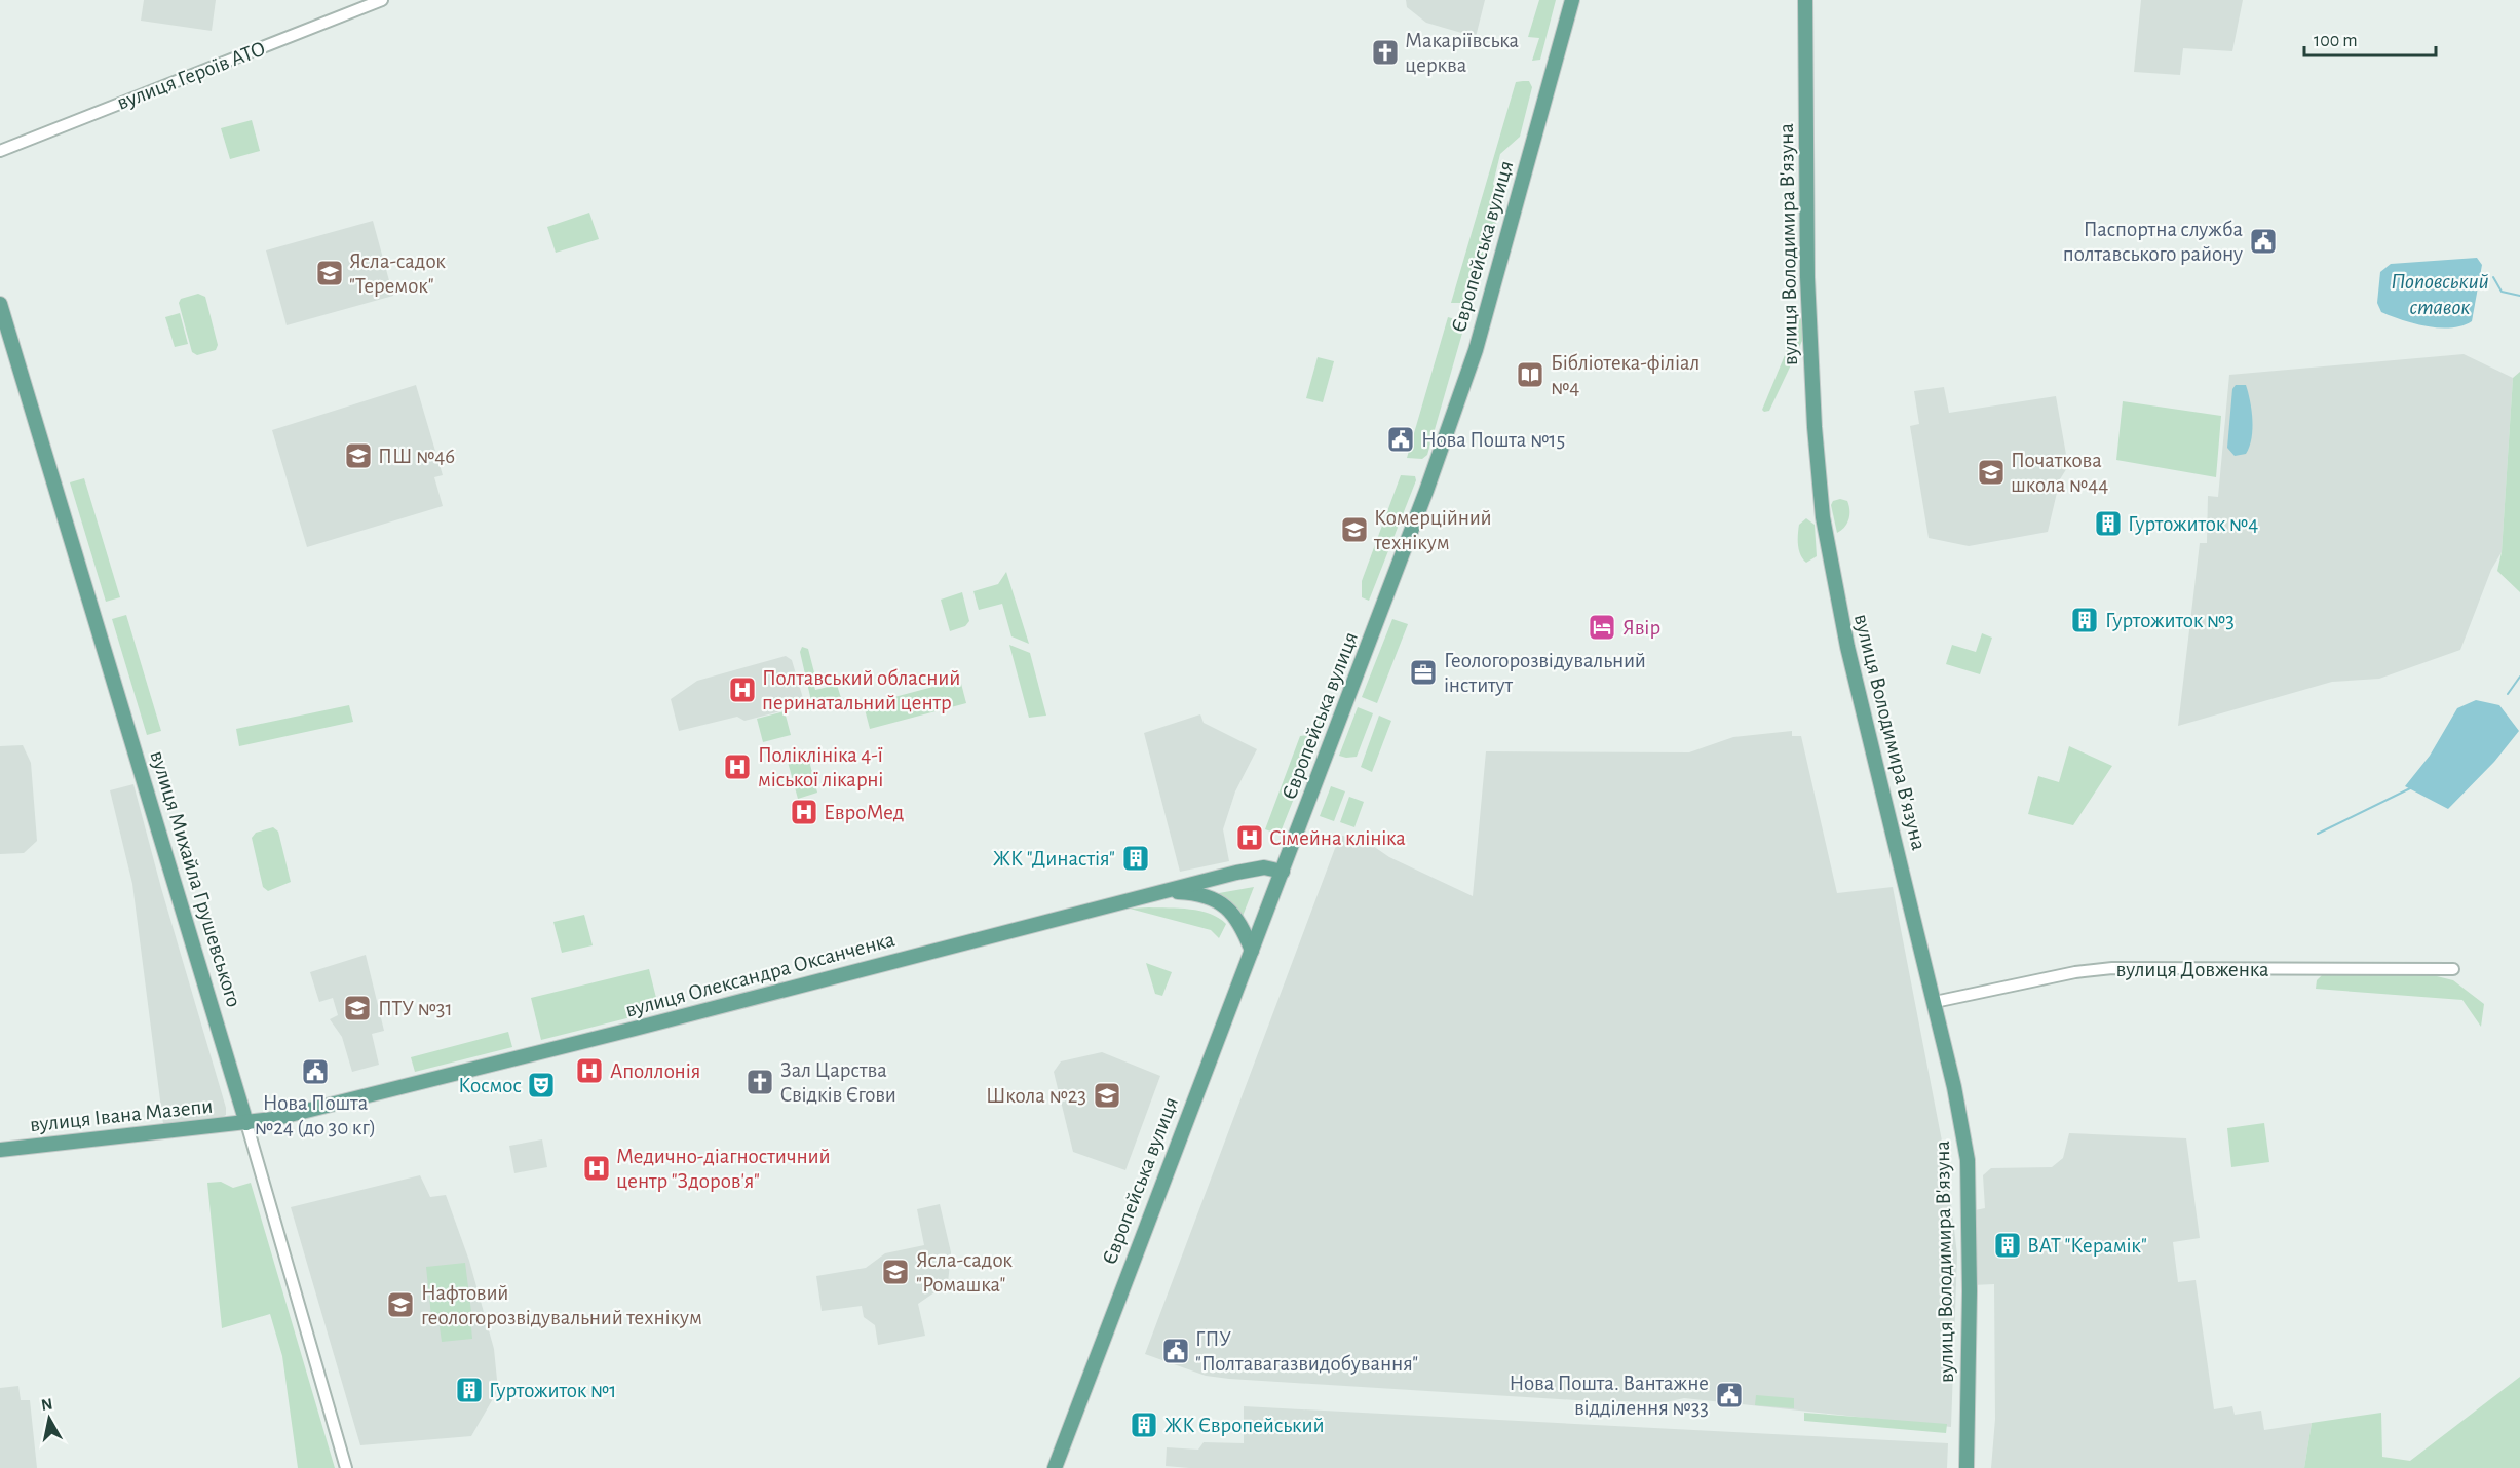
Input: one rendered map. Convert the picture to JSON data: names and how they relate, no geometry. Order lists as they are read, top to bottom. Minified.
{"streets":{"main road":["вулиця Володимира В'язуна","Європейська вулиця","вулиця Михайла Грушевського","вулиця Олександра Оксанченка","вулиця Івана Мазепи"],"street":["вулиця Героїв АТО","вулиця Довженка"]},"crossings":[["вулиця Володимира В'язуна","вулиця Довженка"],["Європейська вулиця","вулиця Олександра Оксанченка"],["вулиця Михайла Грушевського","вулиця Олександра Оксанченка"],["вулиця Михайла Грушевського","вулиця Івана Мазепи"],["вулиця Олександра Оксанченка","вулиця Івана Мазепи"]],"water":["Поповський ставок"],"places":{"church":["Макаріївська церква","Зал Царства Cвідків Єгови"],"public building":["Паспортна служба полтавського району","Нова Пошта №15","Нова Пошта №24 (до 30 кг)","ГПУ \"Полтавагазвидобування\"","Нова Пошта. Вантажне відділення №33"],"school or university":["Ясла-садок \"Теремок\"","ПШ №46","Початкова школа №44","Комерційний технікум","ПТУ №31","Школа №23","Ясла-садок \"Ромашка\"","Нафтовий геологорозвідувальний технікум"],"library":["Бібліотека-філіал №4"],"building":["Гуртожиток №4","Гуртожиток №3","ЖК \"Династія\"","ВАТ \"Керамік\"","Гуртожиток №1","ЖК Європейський"],"hotel":["Явір"],"office":["Геологорозвідувальний інститут"],"hospital":["Полтавський обласний перинатальний центр","Поліклініка 4-ї міської лікарні","ЕвроМед","Сімейна клініка","Аполлонія","Медично-діагностичний центр \"Здоров'я\""],"theatre":["Космос"]},"scale_bar":"100 m","north":"top"}
